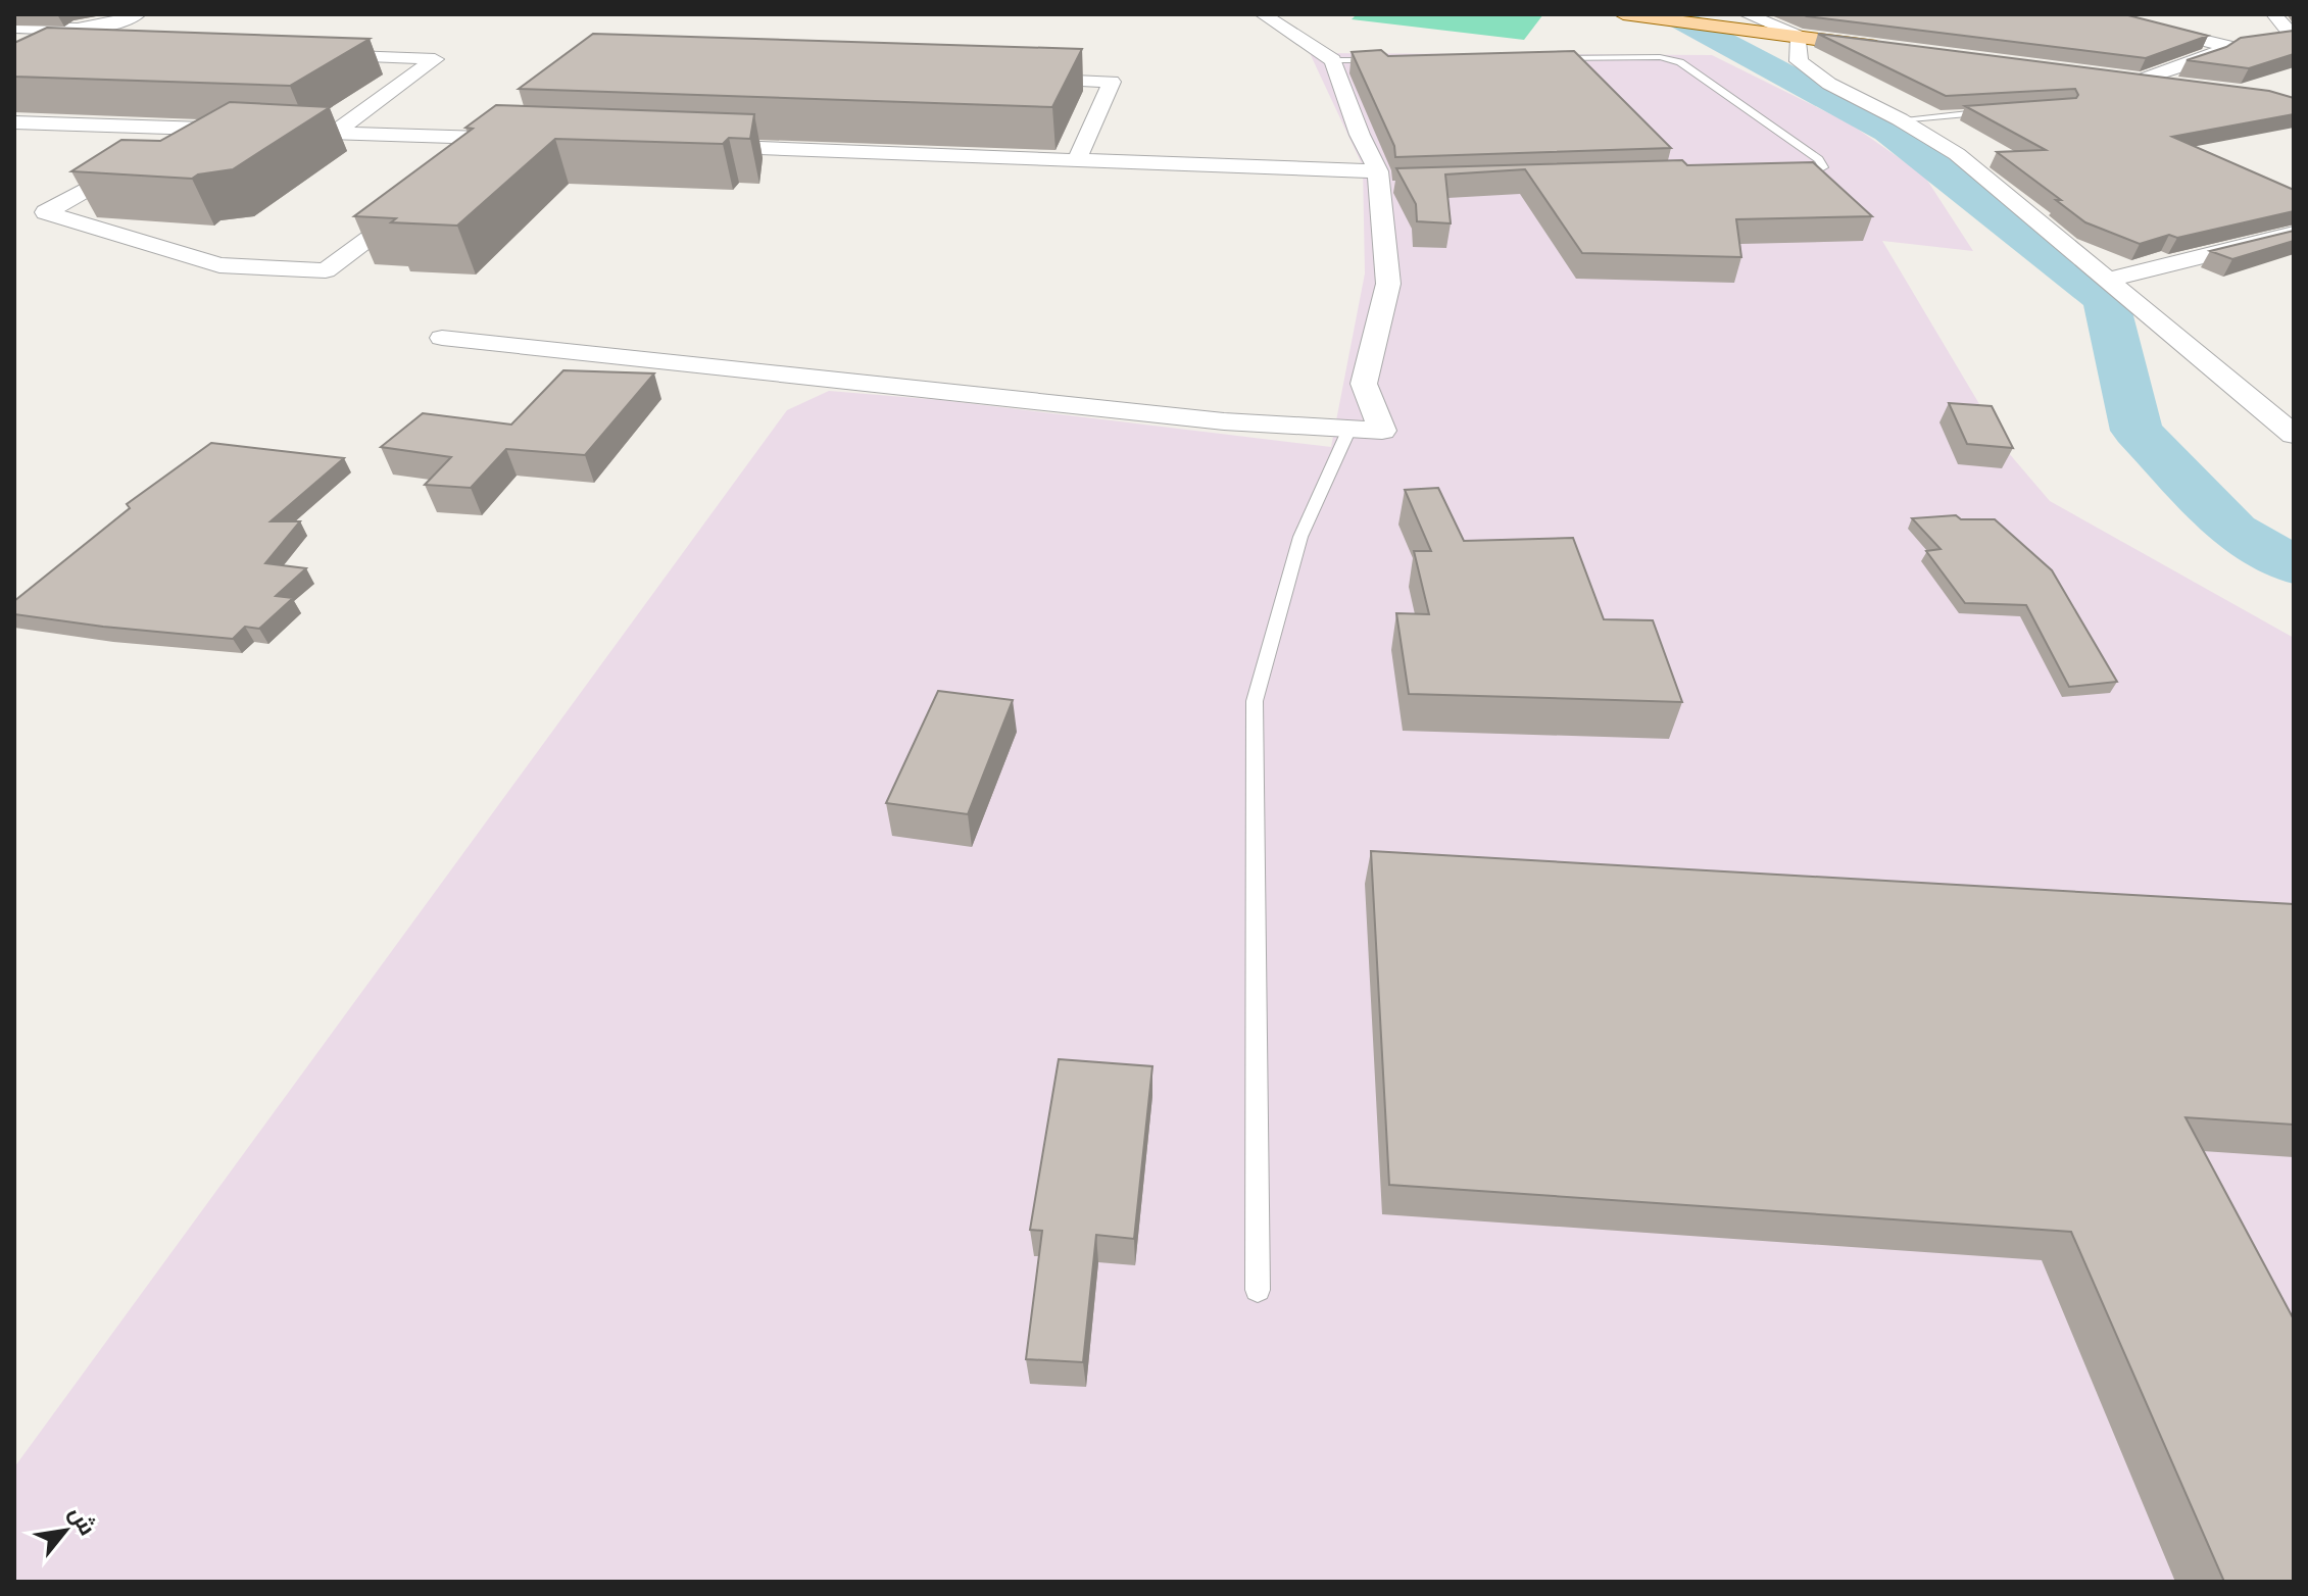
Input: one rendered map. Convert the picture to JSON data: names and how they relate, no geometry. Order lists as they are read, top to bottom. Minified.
{"north":"top right"}
